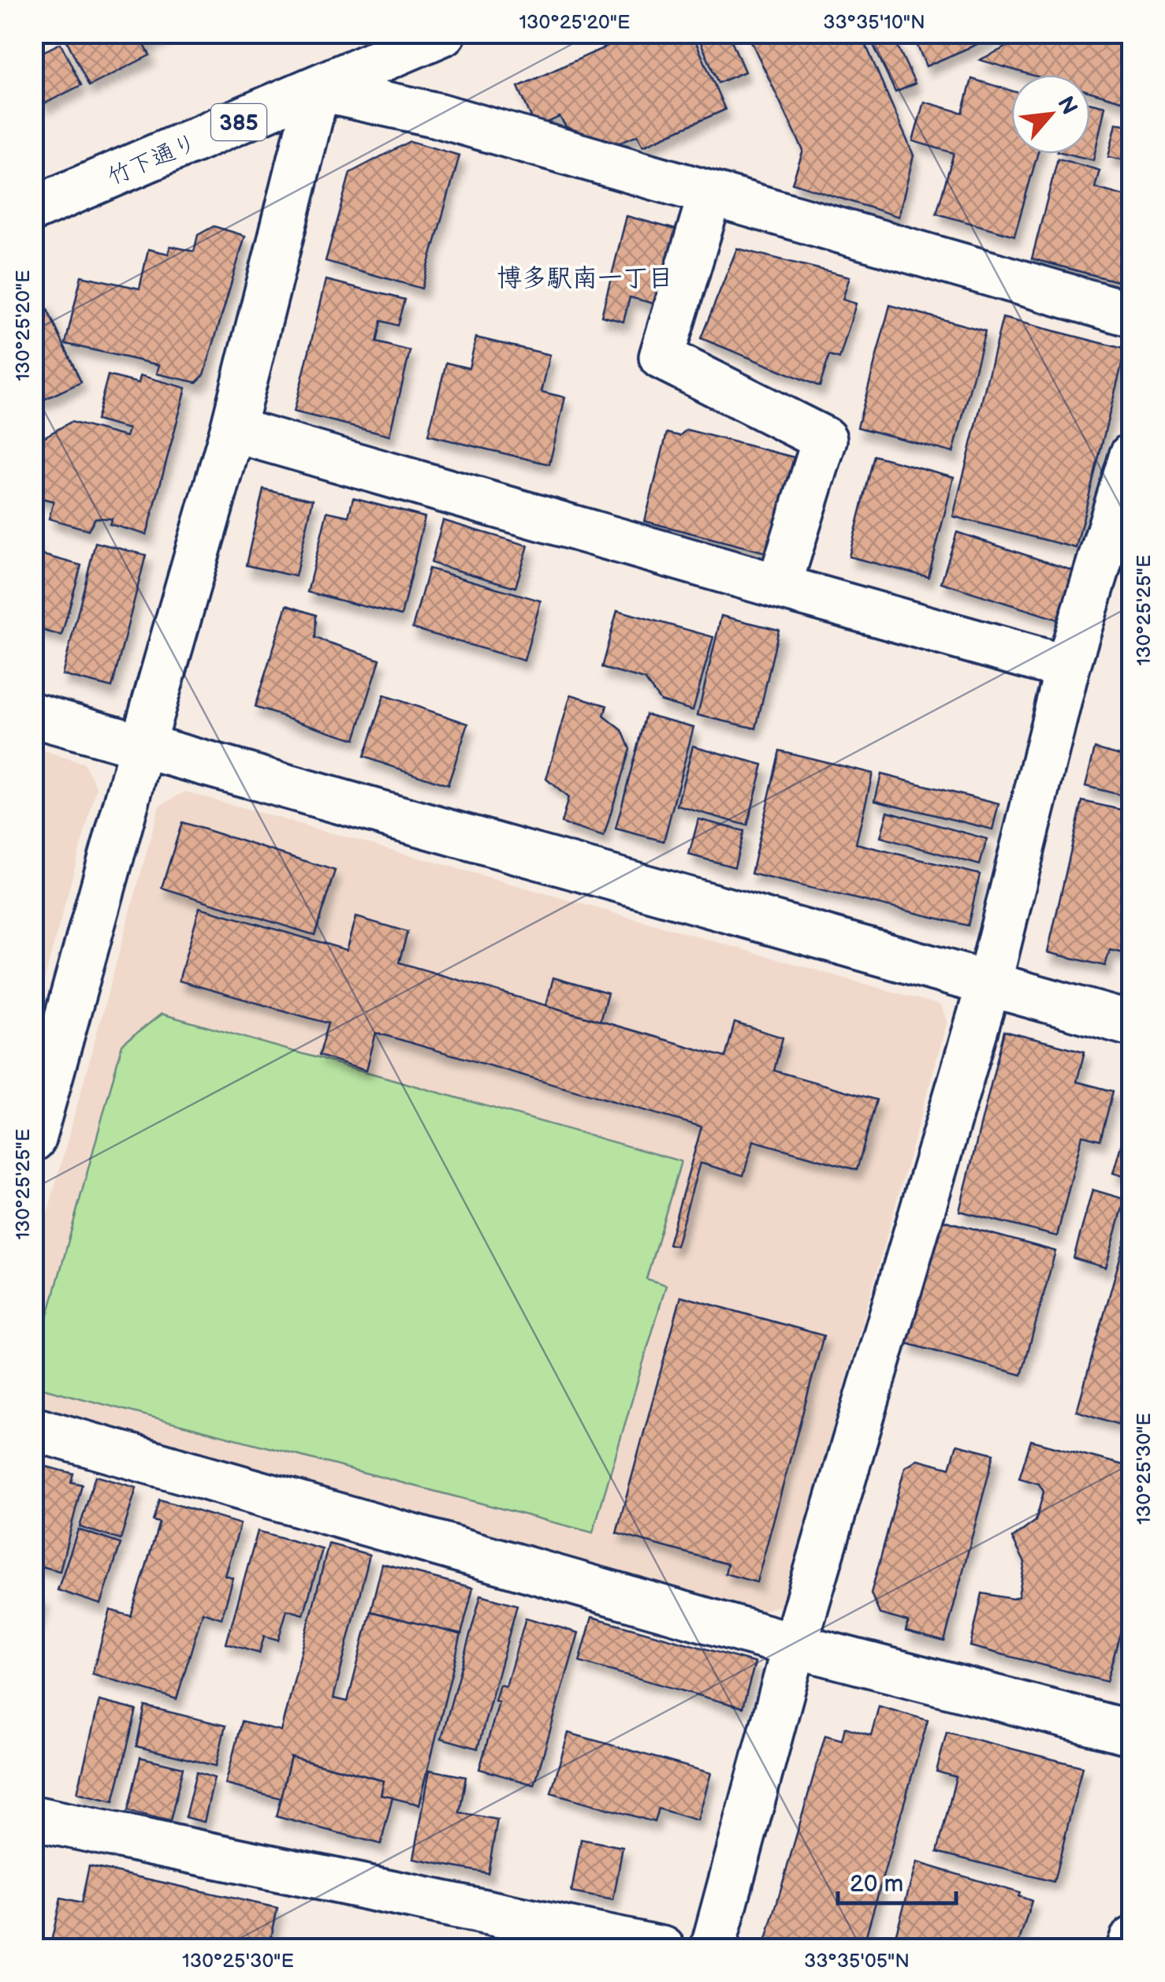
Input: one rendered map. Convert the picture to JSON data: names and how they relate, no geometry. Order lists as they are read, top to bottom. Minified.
{"streets":{"main road":["385","竹下通り"]},"districts":["博多駅南一丁目"],"scale_bar":"20 m","north":"top right","coordinates":["130°25'20\"E","33°35'10\"N","130°25'25\"E","130°25'30\"E","33°35'05\"N"]}
